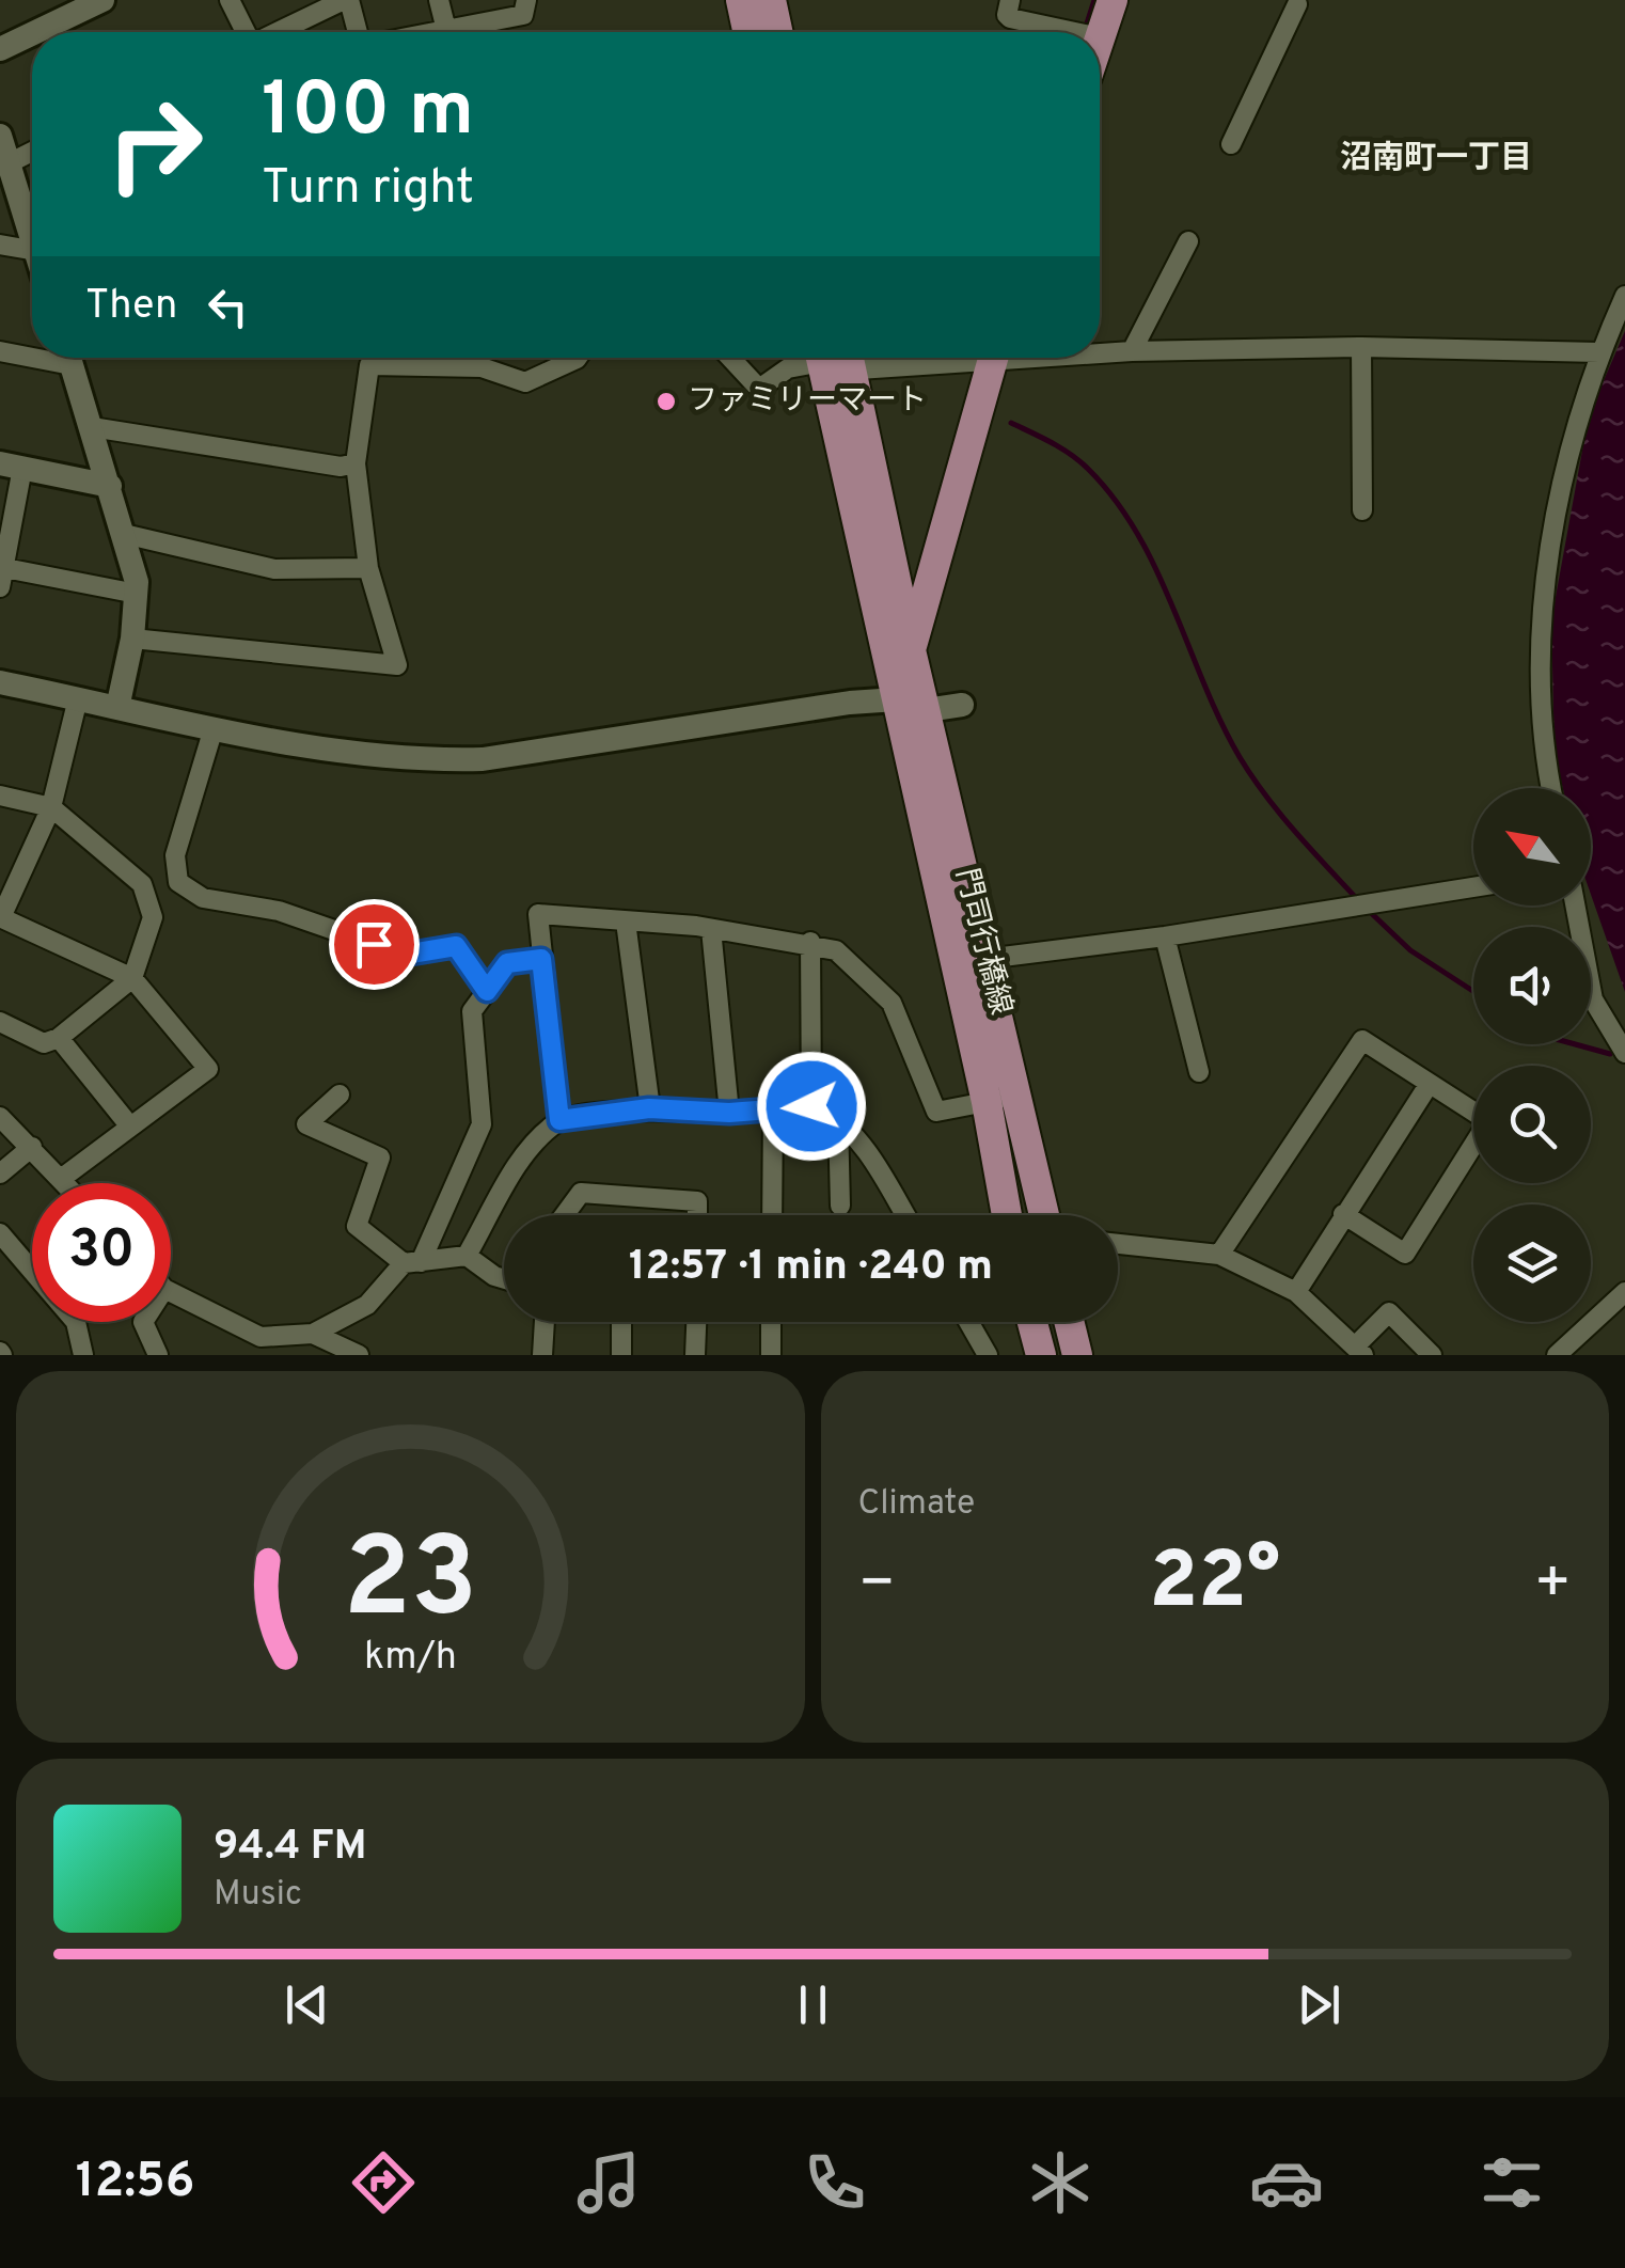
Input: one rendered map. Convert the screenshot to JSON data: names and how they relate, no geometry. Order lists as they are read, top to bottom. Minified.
{"streets":{"main road":["門司行橋線"]},"districts":["沼南町一丁目"],"places":["ファミリーマート"],"north":"top left","page":{"turn":["100 m","Turn right"],"then":"Then","limit":"30","trip":"12:57 · 1 min · 240 m","tile":"Climate","heat":["−","22°","+"],"song":["94.4 FM","Music"],"tabs":"12:56","gauge":["23","km/h"]}}
